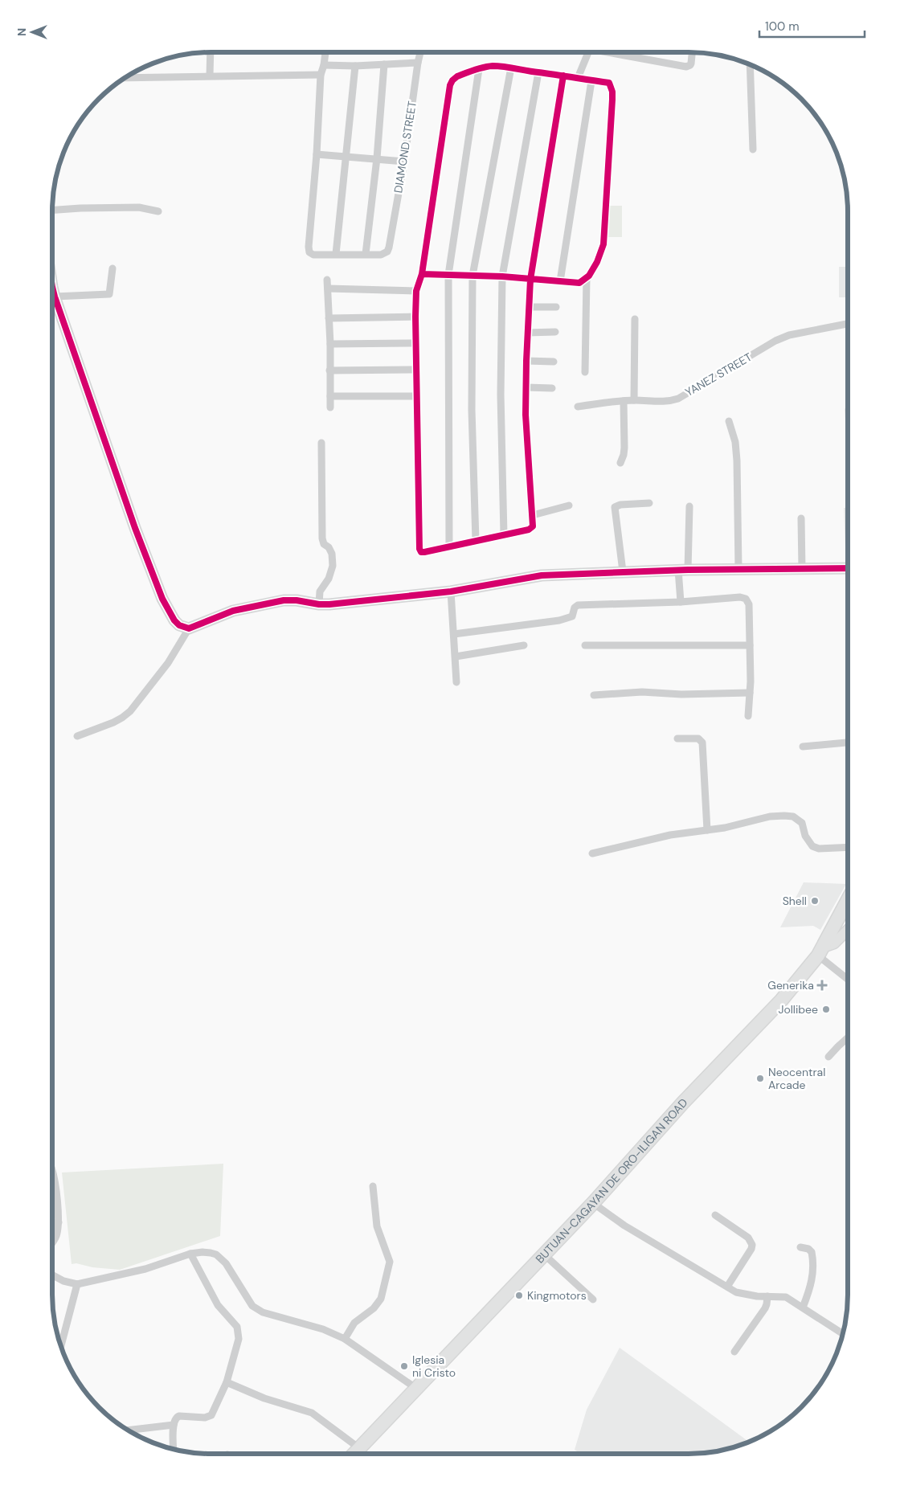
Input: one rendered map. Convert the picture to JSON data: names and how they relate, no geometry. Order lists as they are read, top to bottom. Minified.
{"streets":{"highway":["BUTUAN-CAGAYAN DE ORO-ILIGAN ROAD"],"street":["DIAMOND STREET","YANEZ STREET"]},"places":{"other":["Shell","Jollibee","Neocentral Arcade","Kingmotors","Iglesia ni Cristo"],"health":["Generika"]},"scale_bar":"100 m","north":"left"}
